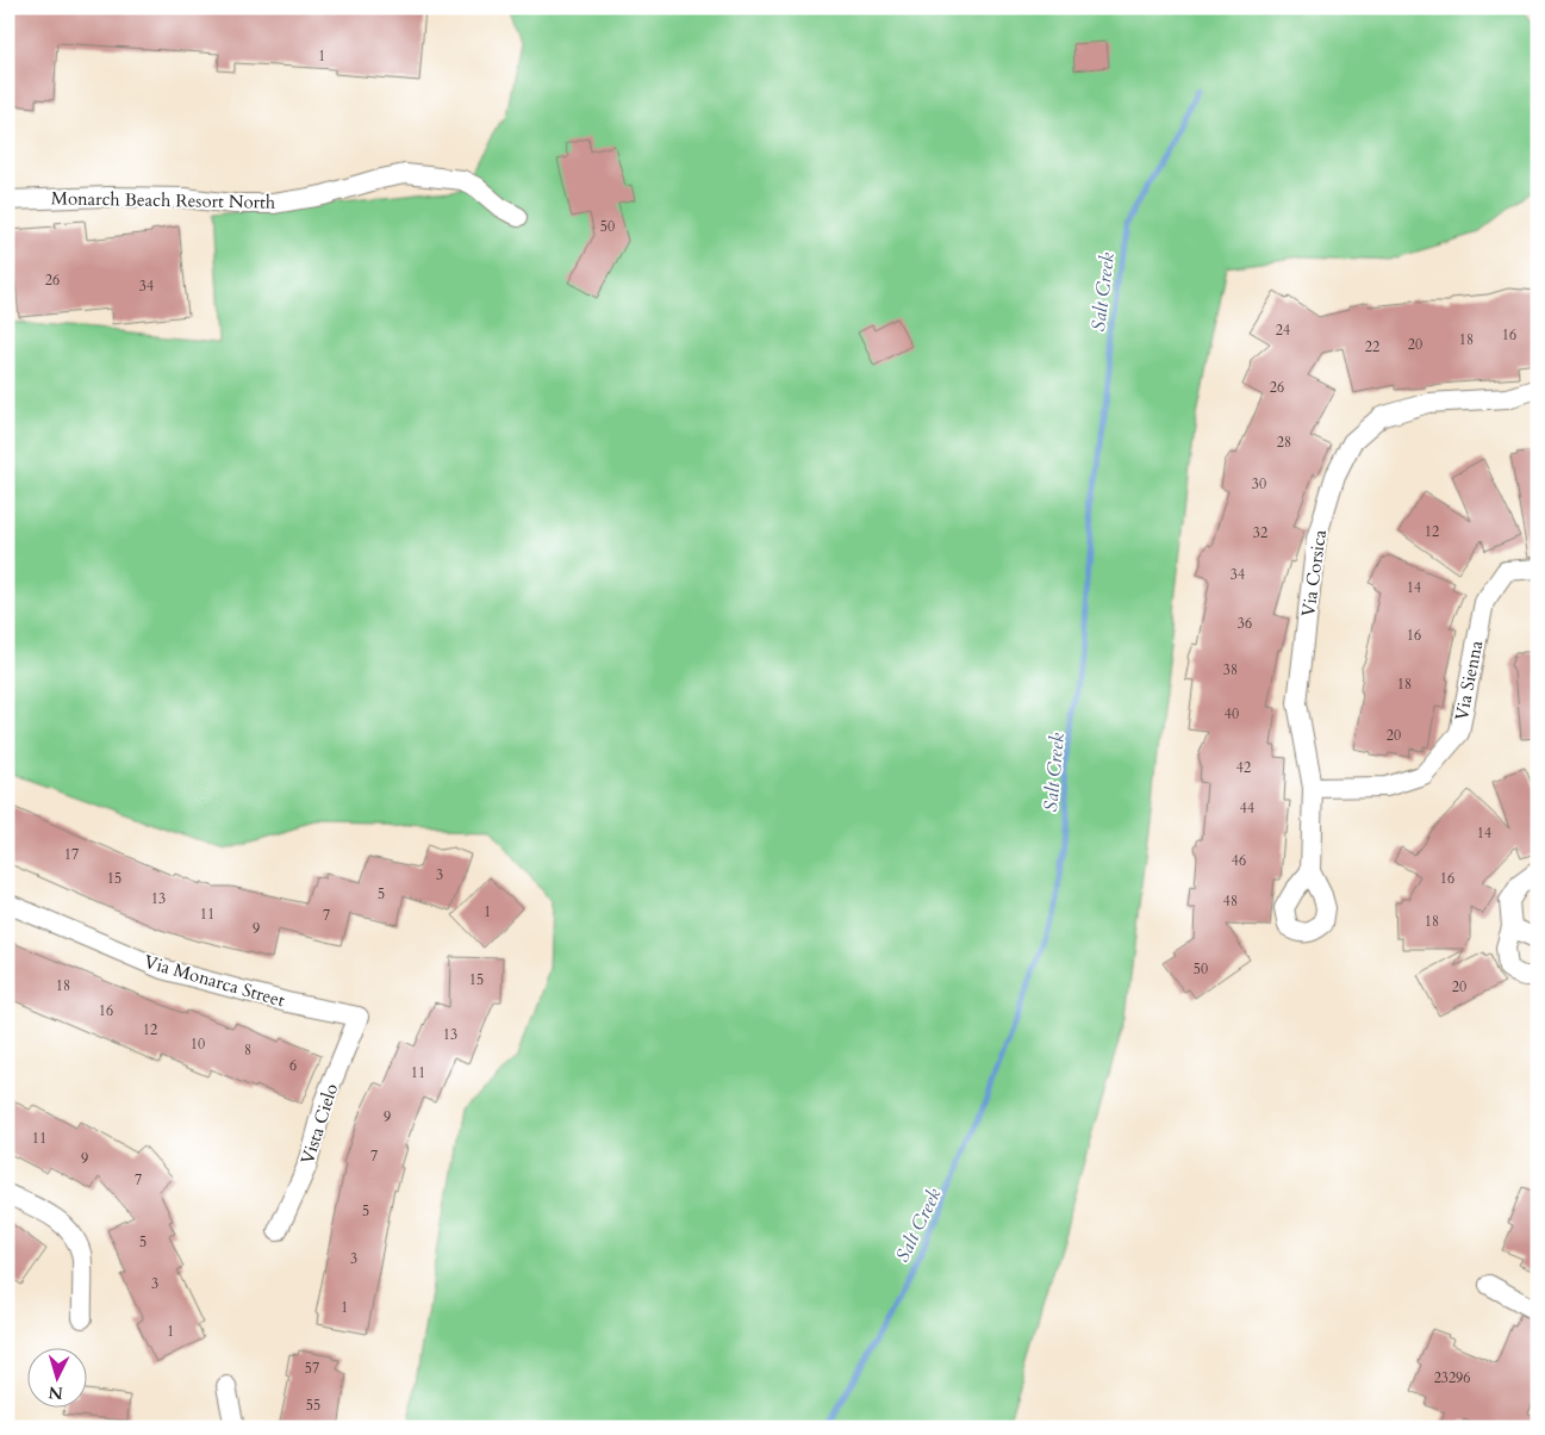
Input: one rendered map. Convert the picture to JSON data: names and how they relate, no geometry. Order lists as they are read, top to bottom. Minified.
{"streets":{"street":["Monarch Beach Resort North","Via Corsica","Via Sienna","Via Monarca Street","Vista Cielo"]},"crossings":[["Via Corsica","Via Sienna"],["Via Monarca Street","Vista Cielo"]],"water":["Salt Creek"],"house_numbers":["1","50","26","34","24","16","18","20","22","26","28","30","12","32","34","14","36","16","38","18","40","20","42","44","14","17","46","3","15","16","5","13","48","1","11","7","18","9","50","15","18","20","16","12","13","10","8","6","11","9","11","7","9","7","5","5","3","3","1","1","57","23296","55"],"north":"bottom"}
